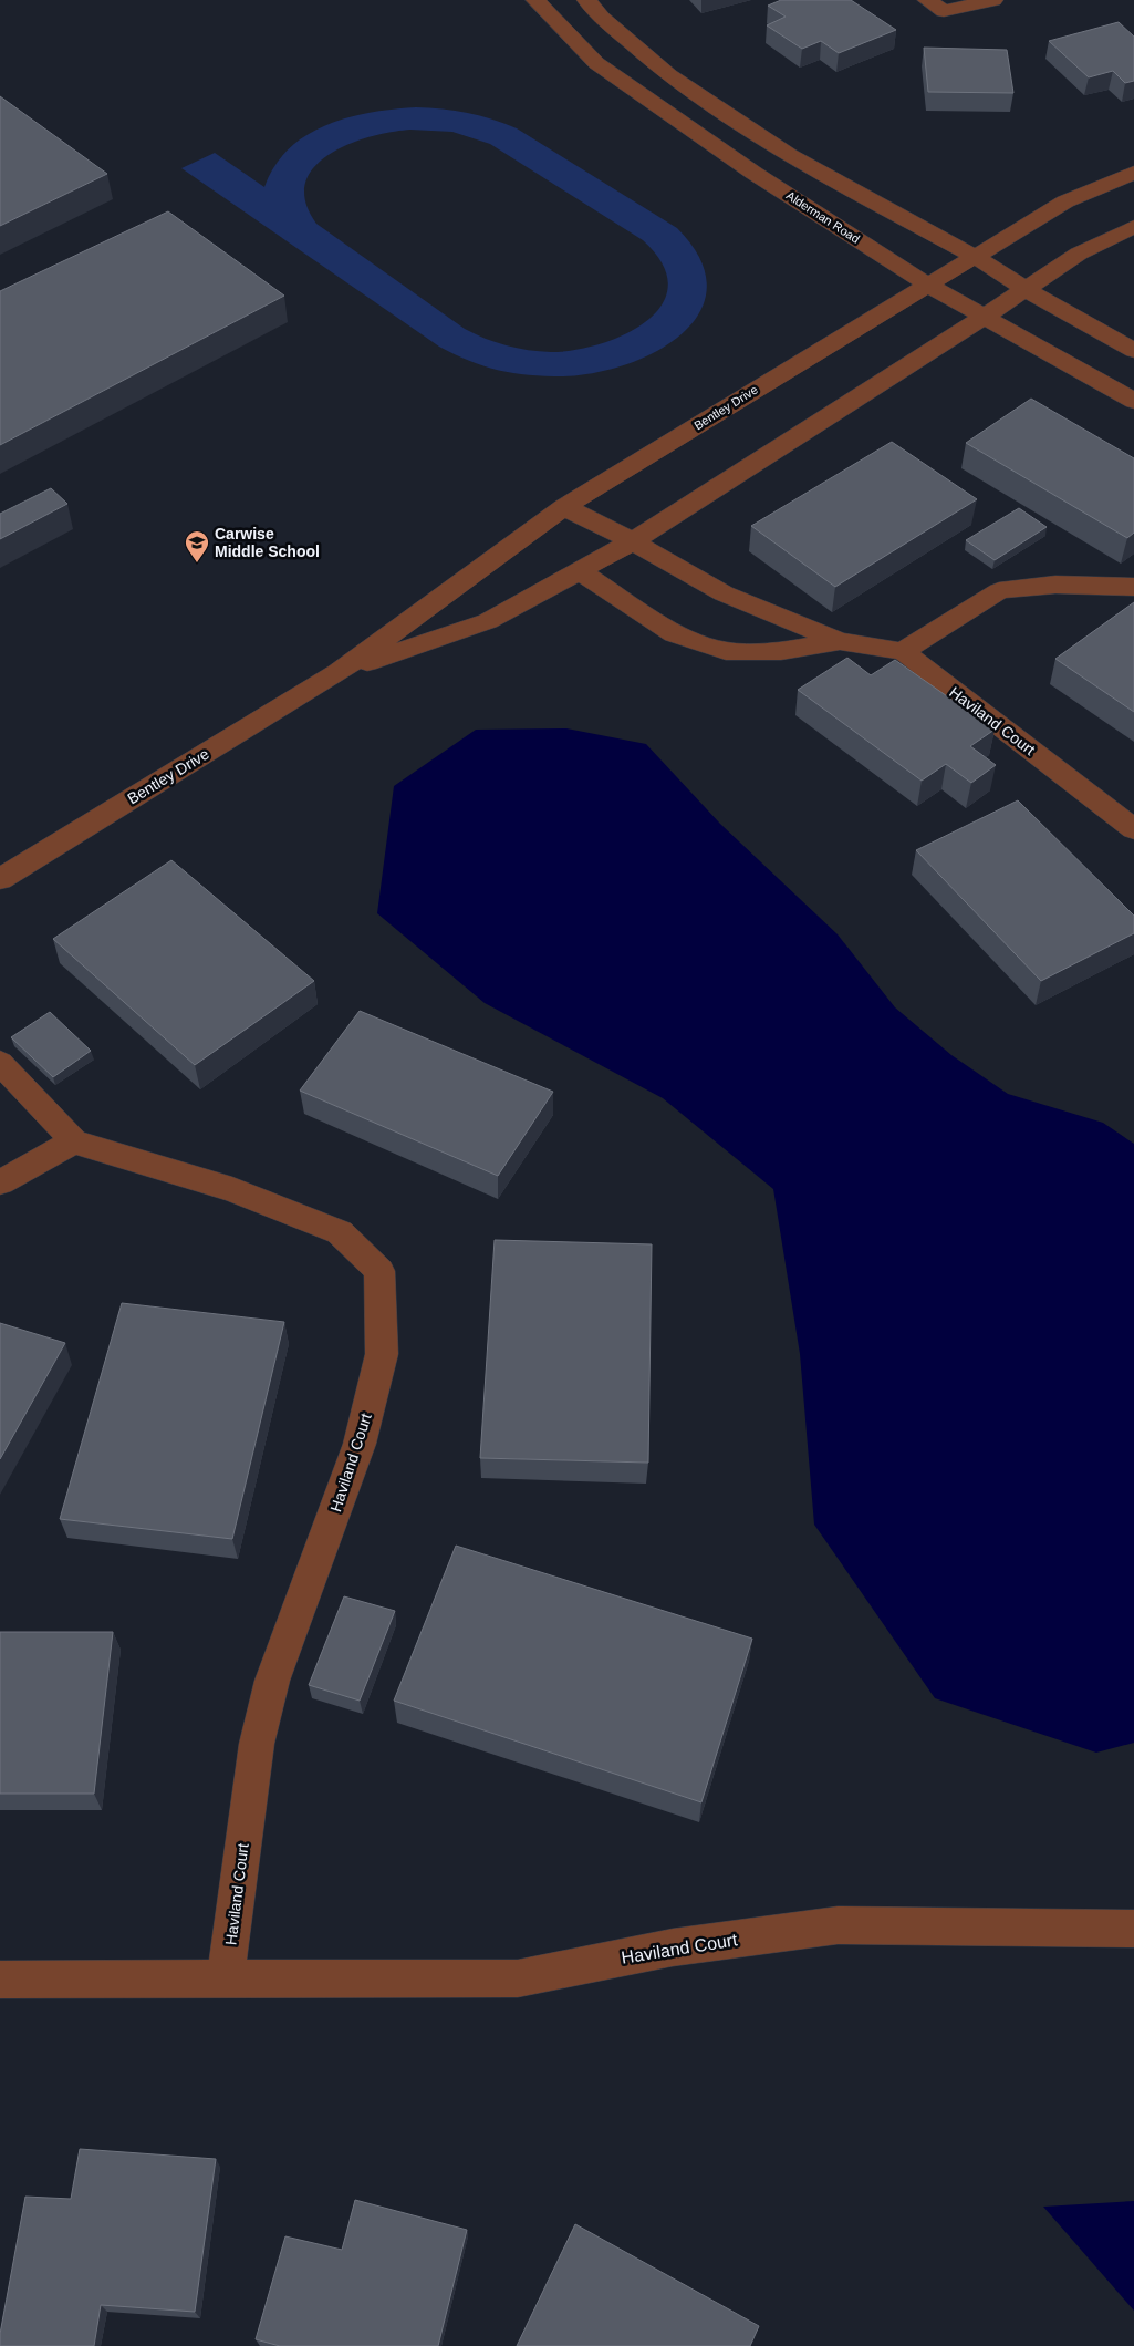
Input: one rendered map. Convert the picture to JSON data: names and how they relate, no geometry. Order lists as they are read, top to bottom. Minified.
{"streets":{"street":["Alderman Road","Bentley Drive","Haviland Court"]},"crossings":[["Alderman Road","Bentley Drive"],["Bentley Drive","Haviland Court"]],"places":{"school or university":["Carwise Middle School"]}}
